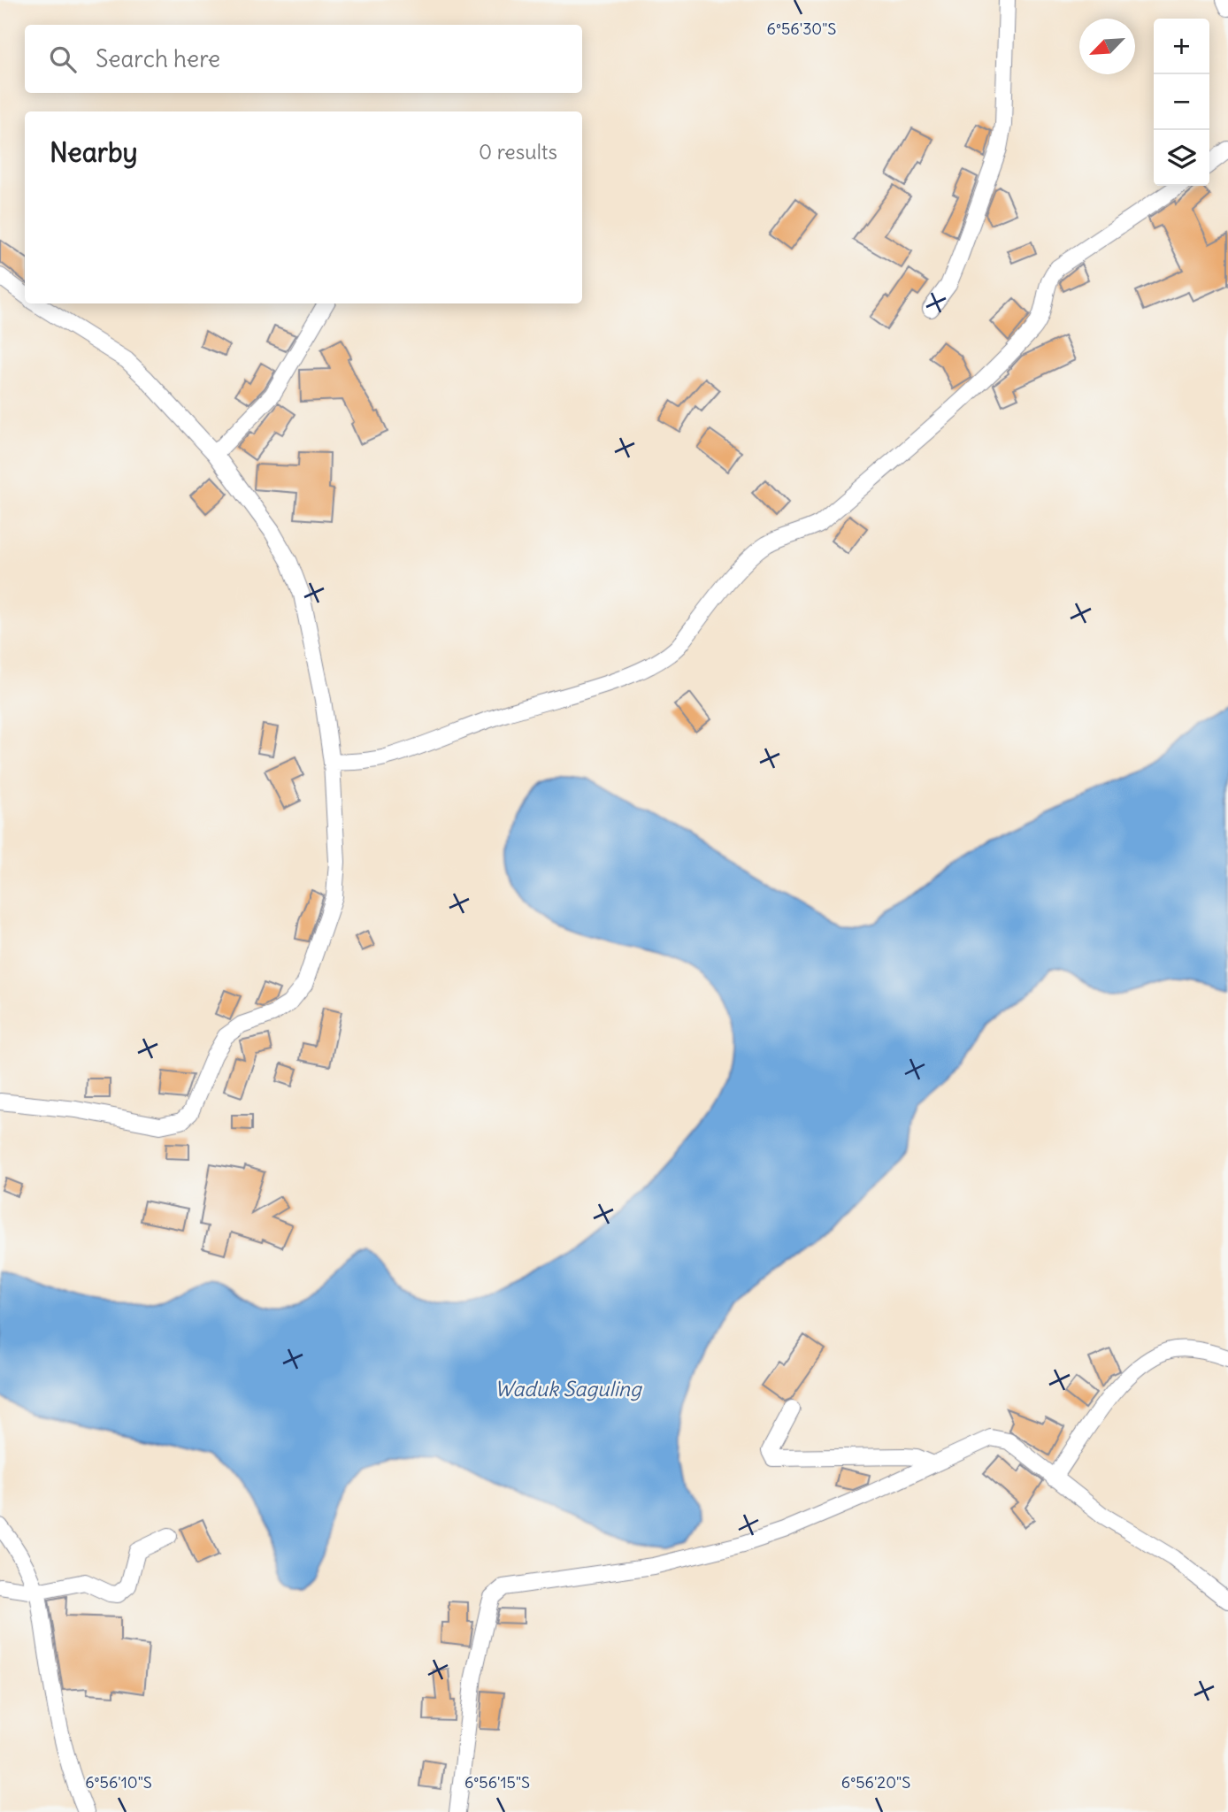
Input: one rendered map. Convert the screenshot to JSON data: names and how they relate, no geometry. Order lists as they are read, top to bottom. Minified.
{"water":["Waduk Saguling"],"north":"bottom left","page":{"map_buttons":["+","−"],"search":"Search here","heading":["Nearby","0 results"]},"coordinates":["6°56'30\"S","6°56'10\"S","6°56'15\"S","6°56'20\"S"]}
